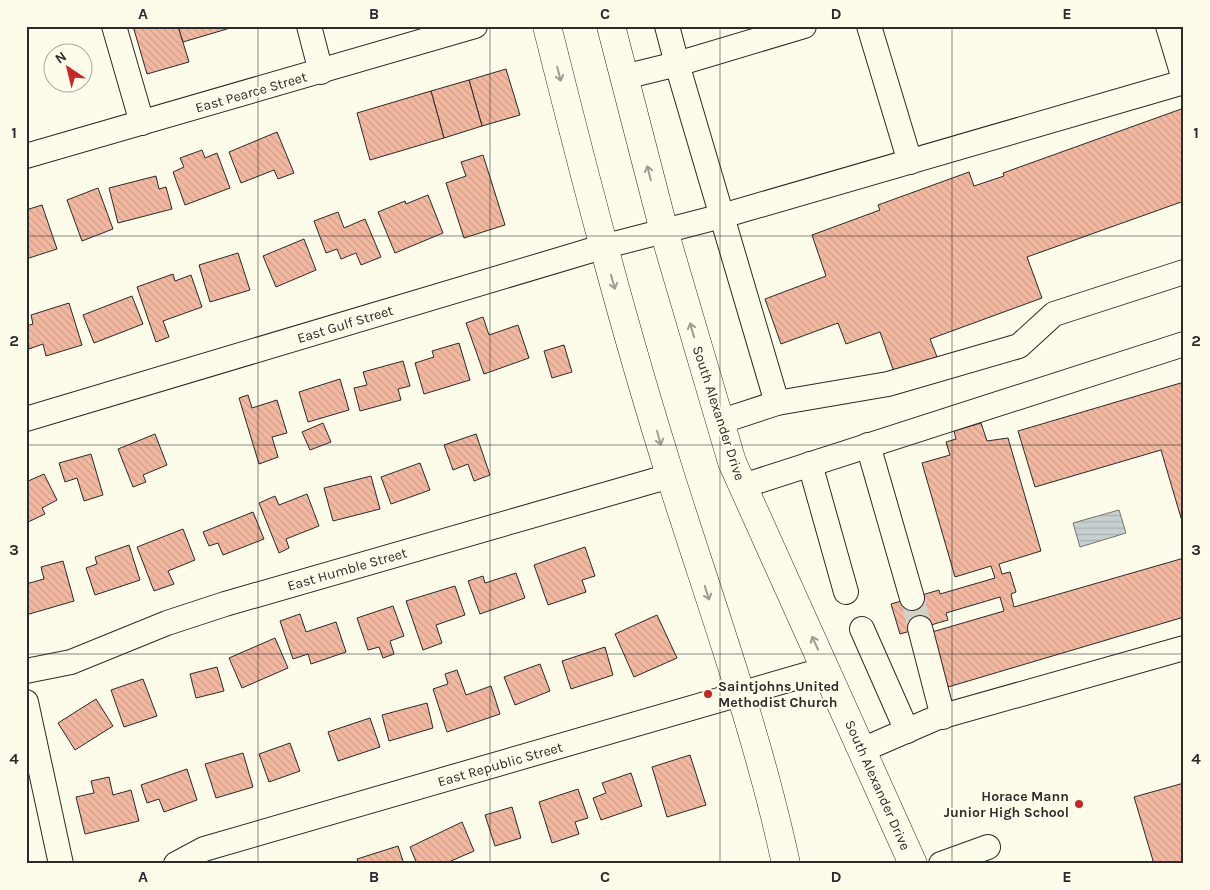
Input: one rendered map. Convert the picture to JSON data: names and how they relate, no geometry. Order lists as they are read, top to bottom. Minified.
{"streets":{"main road":["South Alexander Drive"],"street":["East Pearce Street","East Gulf Street","East Humble Street","East Republic Street"]},"crossings":[["East Gulf Street","South Alexander Drive"],["South Alexander Drive","East Republic Street"]],"places":["Saintjohns United Methodist Church","Horace Mann Junior High School"],"north":"top left","grid":{"columns":["A","B","C","D","E"],"rows":["1","2","3","4"]}}
